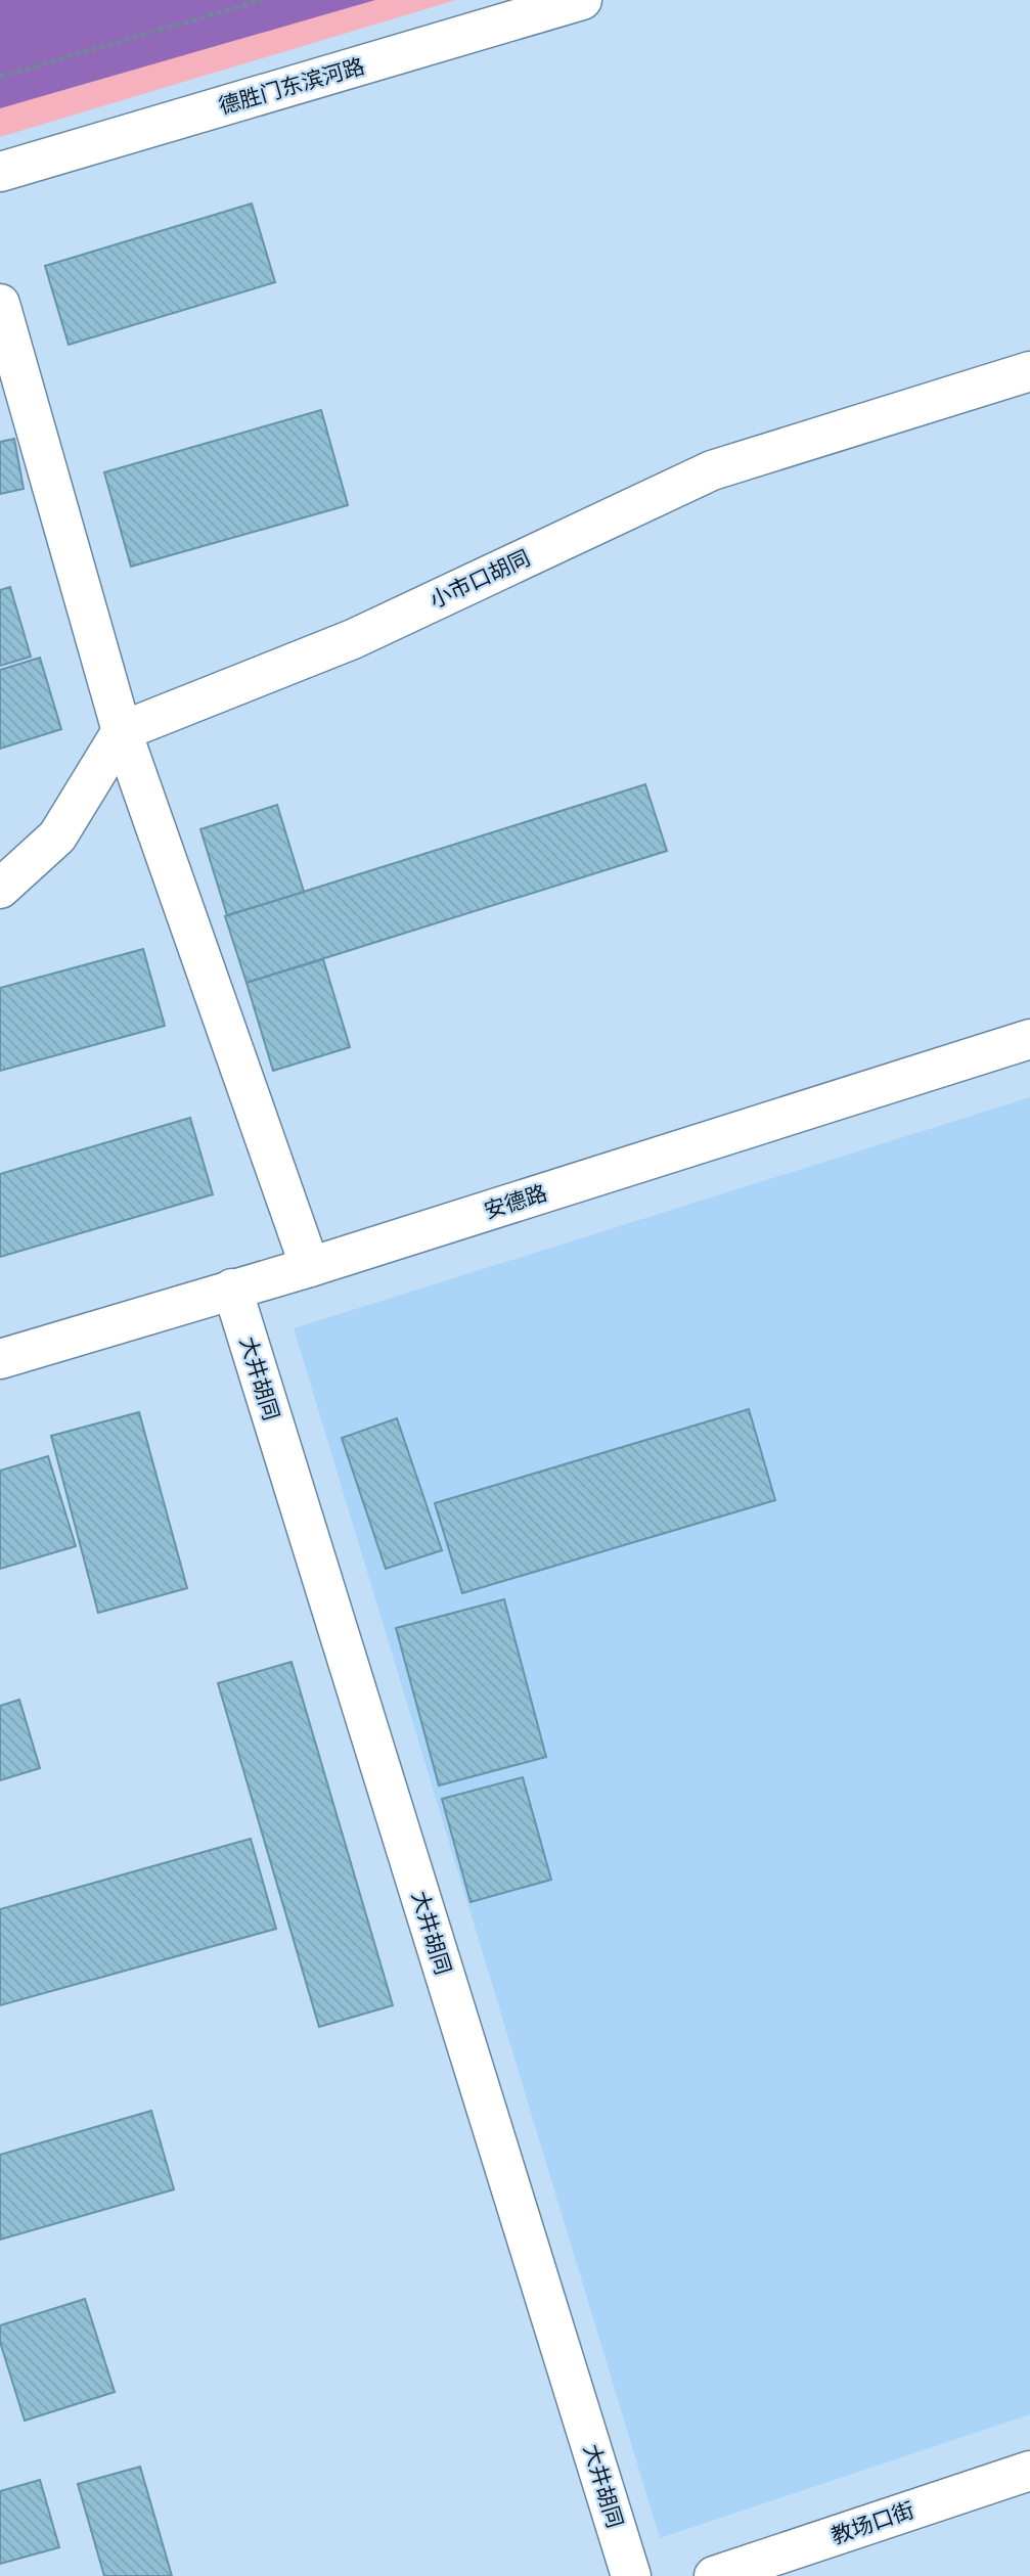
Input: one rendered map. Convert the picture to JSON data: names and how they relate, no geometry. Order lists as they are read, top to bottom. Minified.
{"streets":{"street":["德胜门东滨河路","小市口胡同","安德路","大井胡同","教场口街"]},"crossings":[["安德路","大井胡同"]]}
